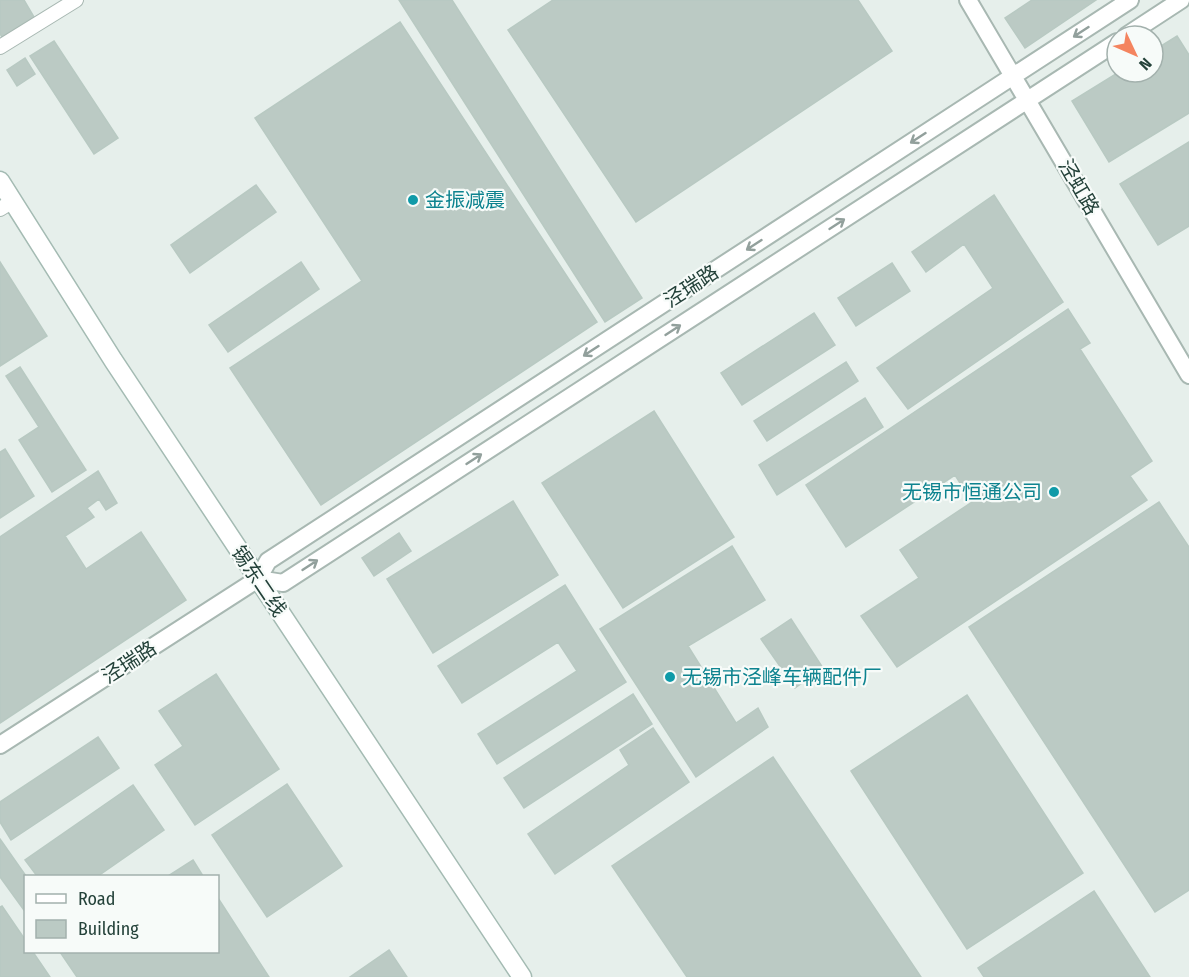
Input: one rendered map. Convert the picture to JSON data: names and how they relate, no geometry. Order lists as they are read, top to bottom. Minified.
{"streets":{"main road":["锡东二线"],"street":["泾虹路","泾瑞路"]},"crossings":[["泾虹路","泾瑞路"],["泾瑞路","锡东二线"]],"places":["金振减震","无锡市恒通公司","无锡市泾峰车辆配件厂"],"legend":["Road","Building"],"north":"bottom right"}
